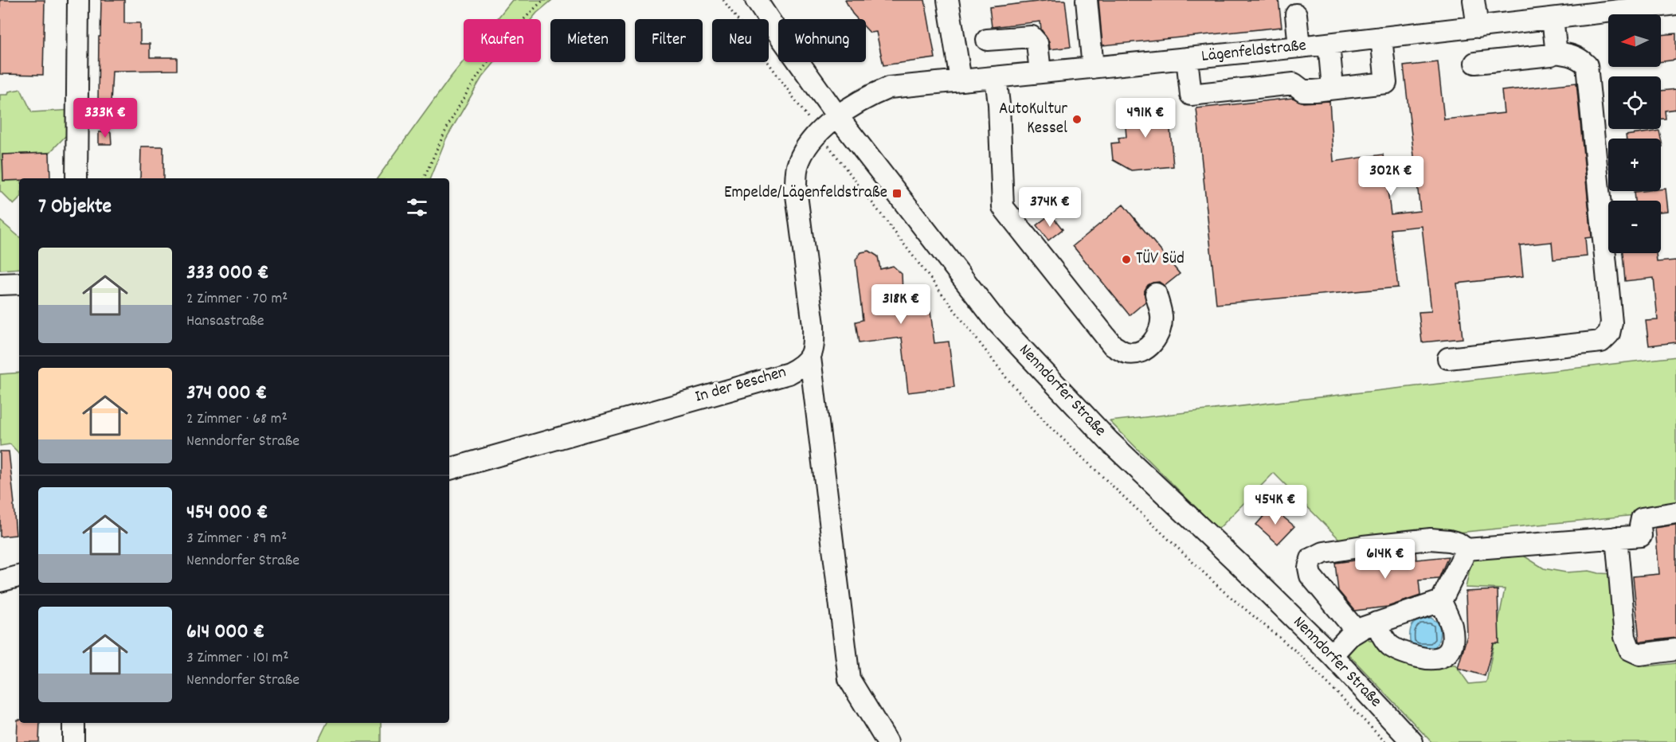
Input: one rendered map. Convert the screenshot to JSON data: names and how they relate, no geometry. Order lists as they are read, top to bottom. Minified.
{"streets":{"street":["Lägenfeldstraße","In der Beschen","Nenndorfer Straße"]},"crossings":[["Lägenfeldstraße","Nenndorfer Straße"]],"places":{"other":["AutoKultur Kessel","TÜV Süd"],"transit":["Empelde/Lägenfeldstraße"]},"north":"left","page":{"map_buttons":["+","−"],"chip":["Kaufen","Mieten","Filter","Neu","Wohnung"],"price":["333K €","491K €","302K €","374K €","318K €","454K €","614K €"],"heading":"7 Objekte","list":[{"name":"333 000 €","note":"2 Zimmer · 70 m² · Hansastraße"},{"name":"374 000 €","note":"2 Zimmer · 68 m² · Nenndorfer Straße"},{"name":"454 000 €","note":"3 Zimmer · 89 m² · Nenndorfer Straße"},{"name":"614 000 €","note":"3 Zimmer · 101 m² · Nenndorfer Straße"}]}}
